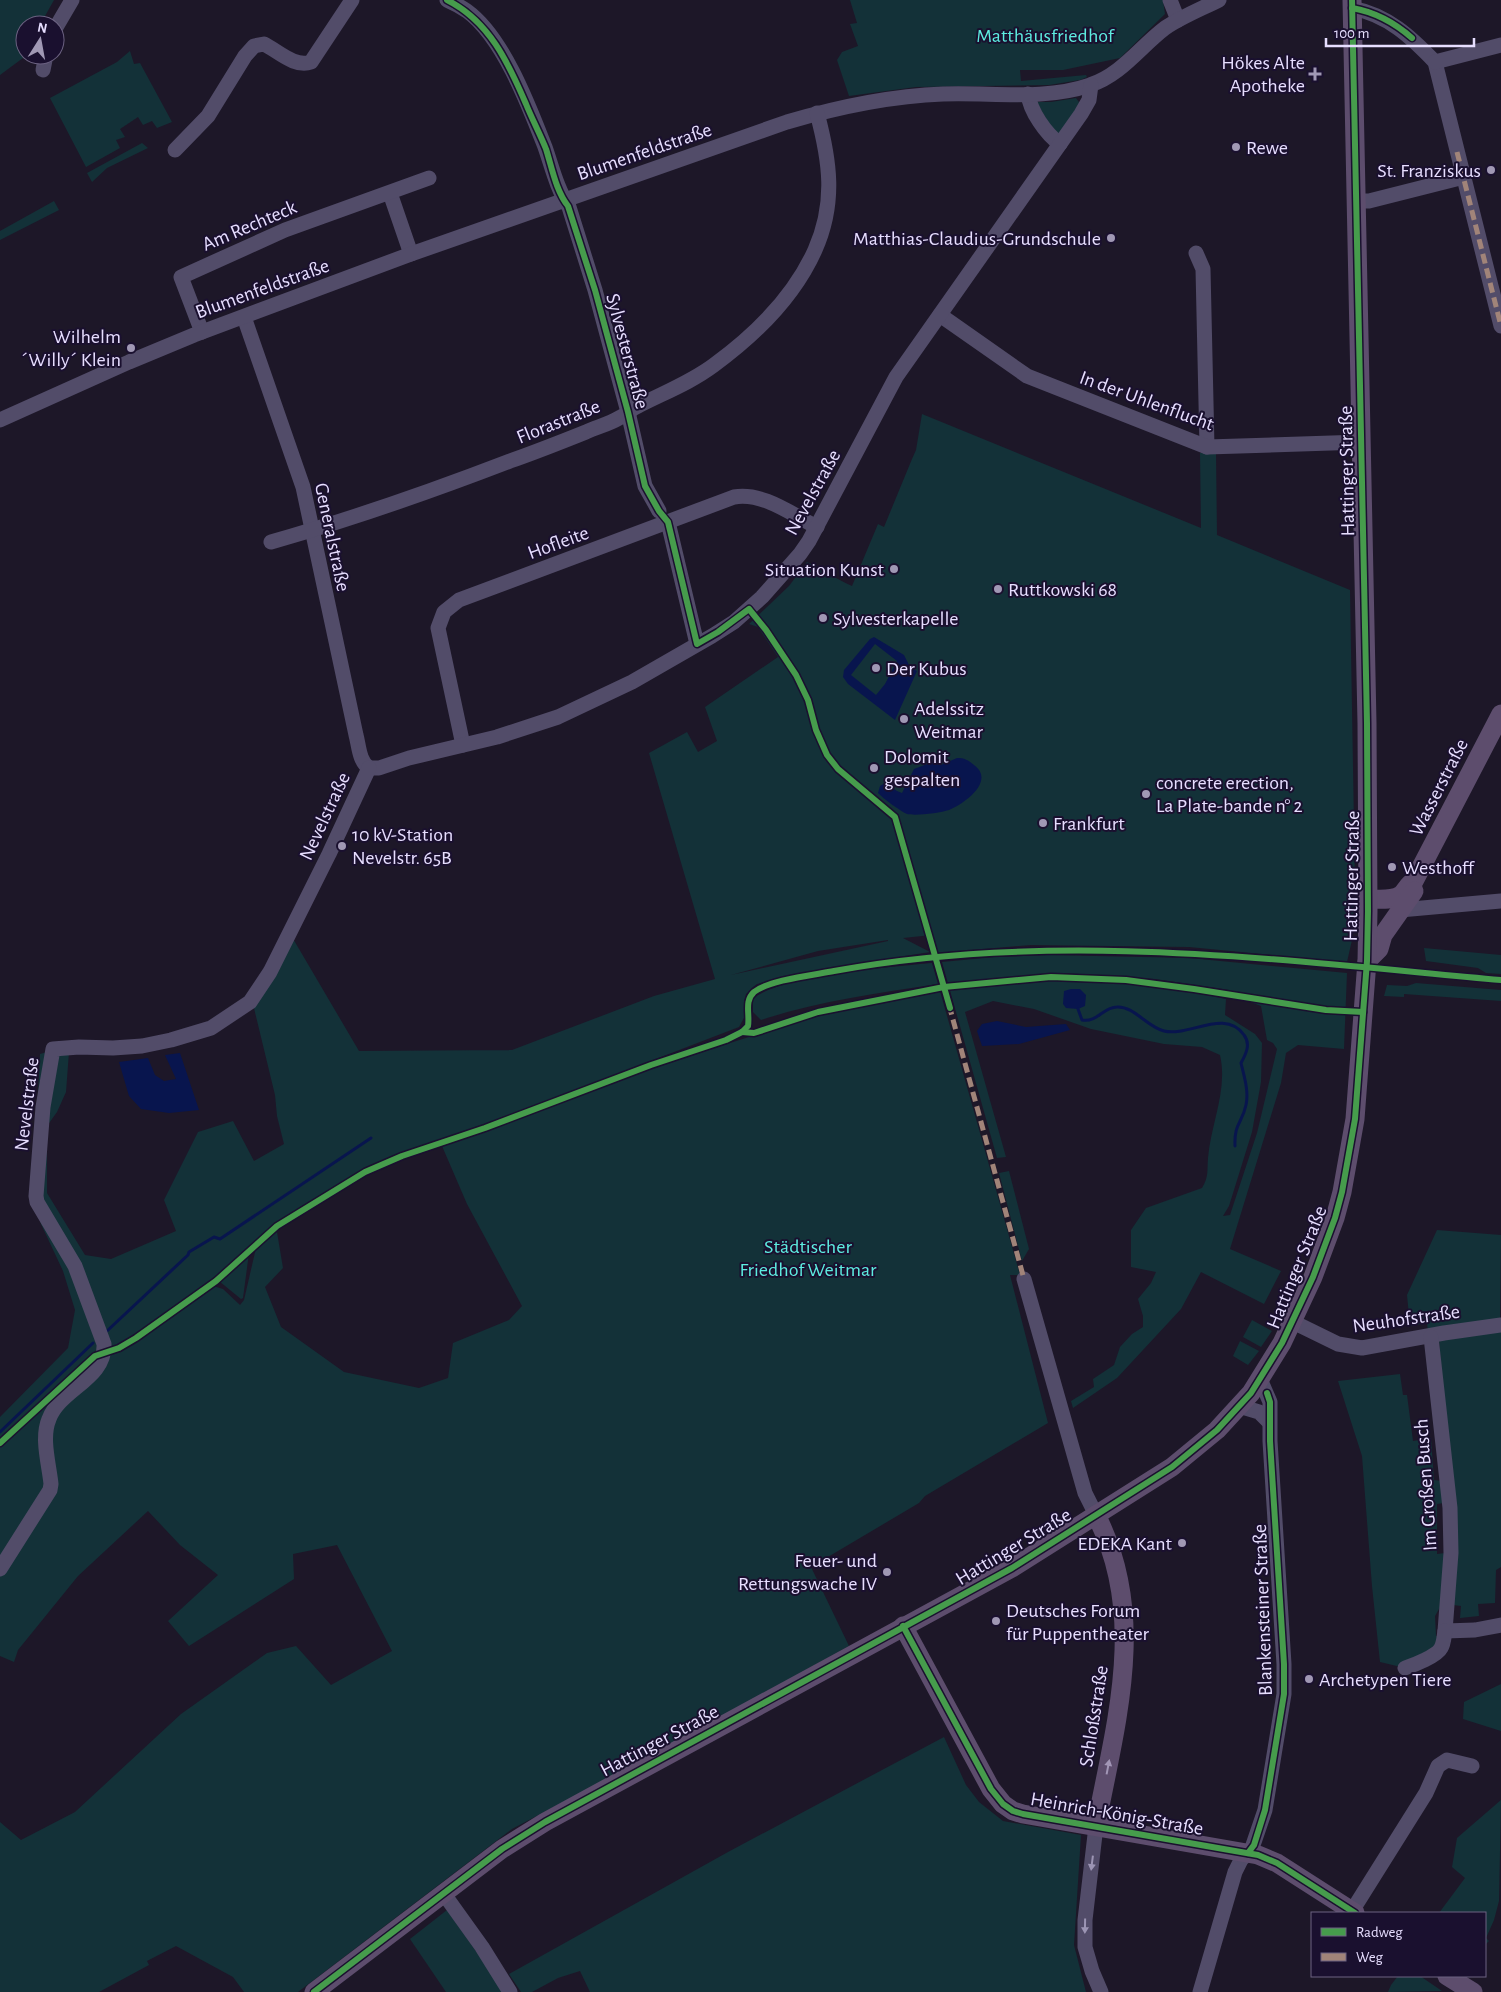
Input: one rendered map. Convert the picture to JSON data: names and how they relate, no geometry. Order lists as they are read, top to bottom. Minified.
{"streets":{"main road":["Hattinger Straße","Wasserstraße","Schloßstraße","Heinrich-König-Straße"],"street":["Blumenfeldstraße","Am Rechteck","Sylvesterstraße","In der Uhlenflucht","Florastraße","Nevelstraße","Generalstraße","Hofleite","Neuhofstraße","Im Großen Busch","Blankensteiner Straße"]},"crossings":[["Blumenfeldstraße","Am Rechteck"],["Blumenfeldstraße","Sylvesterstraße"],["Blumenfeldstraße","Florastraße"],["Blumenfeldstraße","Nevelstraße"],["Blumenfeldstraße","Generalstraße"],["Sylvesterstraße","Florastraße"],["Sylvesterstraße","Nevelstraße"],["Sylvesterstraße","Hofleite"],["In der Uhlenflucht","Hattinger Straße"],["In der Uhlenflucht","Nevelstraße"],["Florastraße","Generalstraße"],["Hattinger Straße","Wasserstraße"],["Hattinger Straße","Neuhofstraße"],["Hattinger Straße","Blankensteiner Straße"],["Hattinger Straße","Schloßstraße"],["Hattinger Straße","Heinrich-König-Straße"],["Nevelstraße","Generalstraße"],["Nevelstraße","Hofleite"],["Neuhofstraße","Im Großen Busch"],["Blankensteiner Straße","Heinrich-König-Straße"],["Schloßstraße","Heinrich-König-Straße"]],"parks":["Matthäusfriedhof","Städtischer Friedhof Weitmar"],"places":{"health":["Hökes Alte Apotheke"],"other":["Rewe","St. Franziskus","Matthias-Claudius-Grundschule","Wilhelm ´Willy´ Klein","Situation Kunst","Ruttkowski 68","Sylvesterkapelle","Der Kubus","Adelssitz Weitmar","Dolomit gespalten","concrete erection, La Plate-bande n° 2","Frankfurt","10 kV-Station Nevelstr. 65B","Westhoff","EDEKA Kant","Feuer- und Rettungswache IV","Deutsches Forum für Puppentheater","Archetypen Tiere"]},"legend":["Radweg","Weg"],"scale_bar":"100 m","north":"top"}
